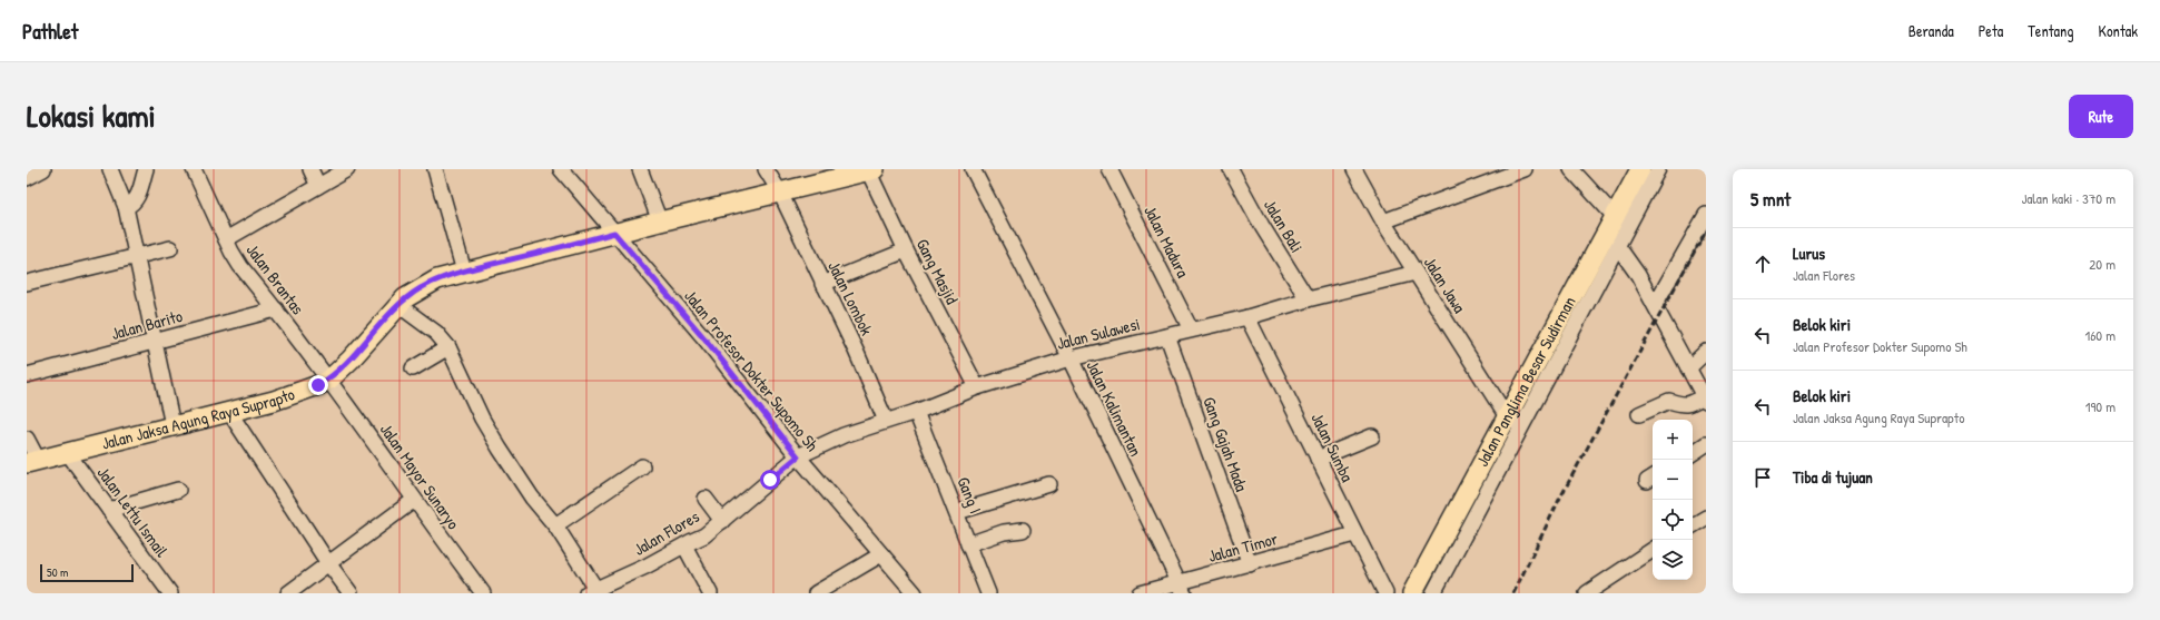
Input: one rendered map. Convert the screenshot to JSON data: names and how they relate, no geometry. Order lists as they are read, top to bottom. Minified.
{"streets":{"main road":["Jalan Panglima Besar Sudirman","Jalan Jaksa Agung Raya Suprapto"],"street":["Jalan Bali","Jalan Madura","Gang Masjid","Jalan Brantas","Jalan Jawa","Jalan Lombok","Jalan Barito","Jalan Sulawesi","Jalan Profesor Dokter Supomo Sh","Jalan Kalimantan","Gang Gajah Mada","Jalan Sumba","Jalan Mayor Sunaryo","Gang I","Jalan Lettu Ismail","Jalan Flores","Jalan Timor"]},"crossings":[["Jalan Bali","Jalan Sulawesi"],["Jalan Madura","Jalan Sulawesi"],["Gang Masjid","Jalan Sulawesi"],["Gang Masjid","Jalan Jaksa Agung Raya Suprapto"],["Jalan Brantas","Jalan Barito"],["Jalan Brantas","Jalan Jaksa Agung Raya Suprapto"],["Jalan Brantas","Jalan Mayor Sunaryo"],["Jalan Jawa","Jalan Sulawesi"],["Jalan Jawa","Jalan Panglima Besar Sudirman"],["Jalan Lombok","Jalan Sulawesi"],["Jalan Lombok","Jalan Jaksa Agung Raya Suprapto"],["Jalan Sulawesi","Jalan Profesor Dokter Supomo Sh"],["Jalan Sulawesi","Jalan Kalimantan"],["Jalan Sulawesi","Gang Gajah Mada"],["Jalan Sulawesi","Jalan Sumba"],["Jalan Sulawesi","Gang I"],["Jalan Sulawesi","Jalan Flores"],["Jalan Profesor Dokter Supomo Sh","Jalan Jaksa Agung Raya Suprapto"],["Jalan Profesor Dokter Supomo Sh","Jalan Flores"],["Jalan Kalimantan","Jalan Timor"],["Jalan Jaksa Agung Raya Suprapto","Jalan Mayor Sunaryo"],["Jalan Jaksa Agung Raya Suprapto","Jalan Lettu Ismail"],["Gang Gajah Mada","Jalan Timor"],["Jalan Sumba","Jalan Timor"]],"scale_bar":"50 m","page":{"header":"Pathlet","nav":["Beranda","Peta","Tentang","Kontak"],"title":"Lokasi kami","buttons":"Rute","heading":["5 mnt","Jalan kaki · 370 m"],"list":[["Lurus","Jalan Flores","20 m"],["Belok kiri","Jalan Profesor Dokter Supomo Sh","160 m"],["Belok kiri","Jalan Jaksa Agung Raya Suprapto","190 m"],"Tiba di tujuan"],"map_buttons":["+","−"],"scale":"50 m"}}
